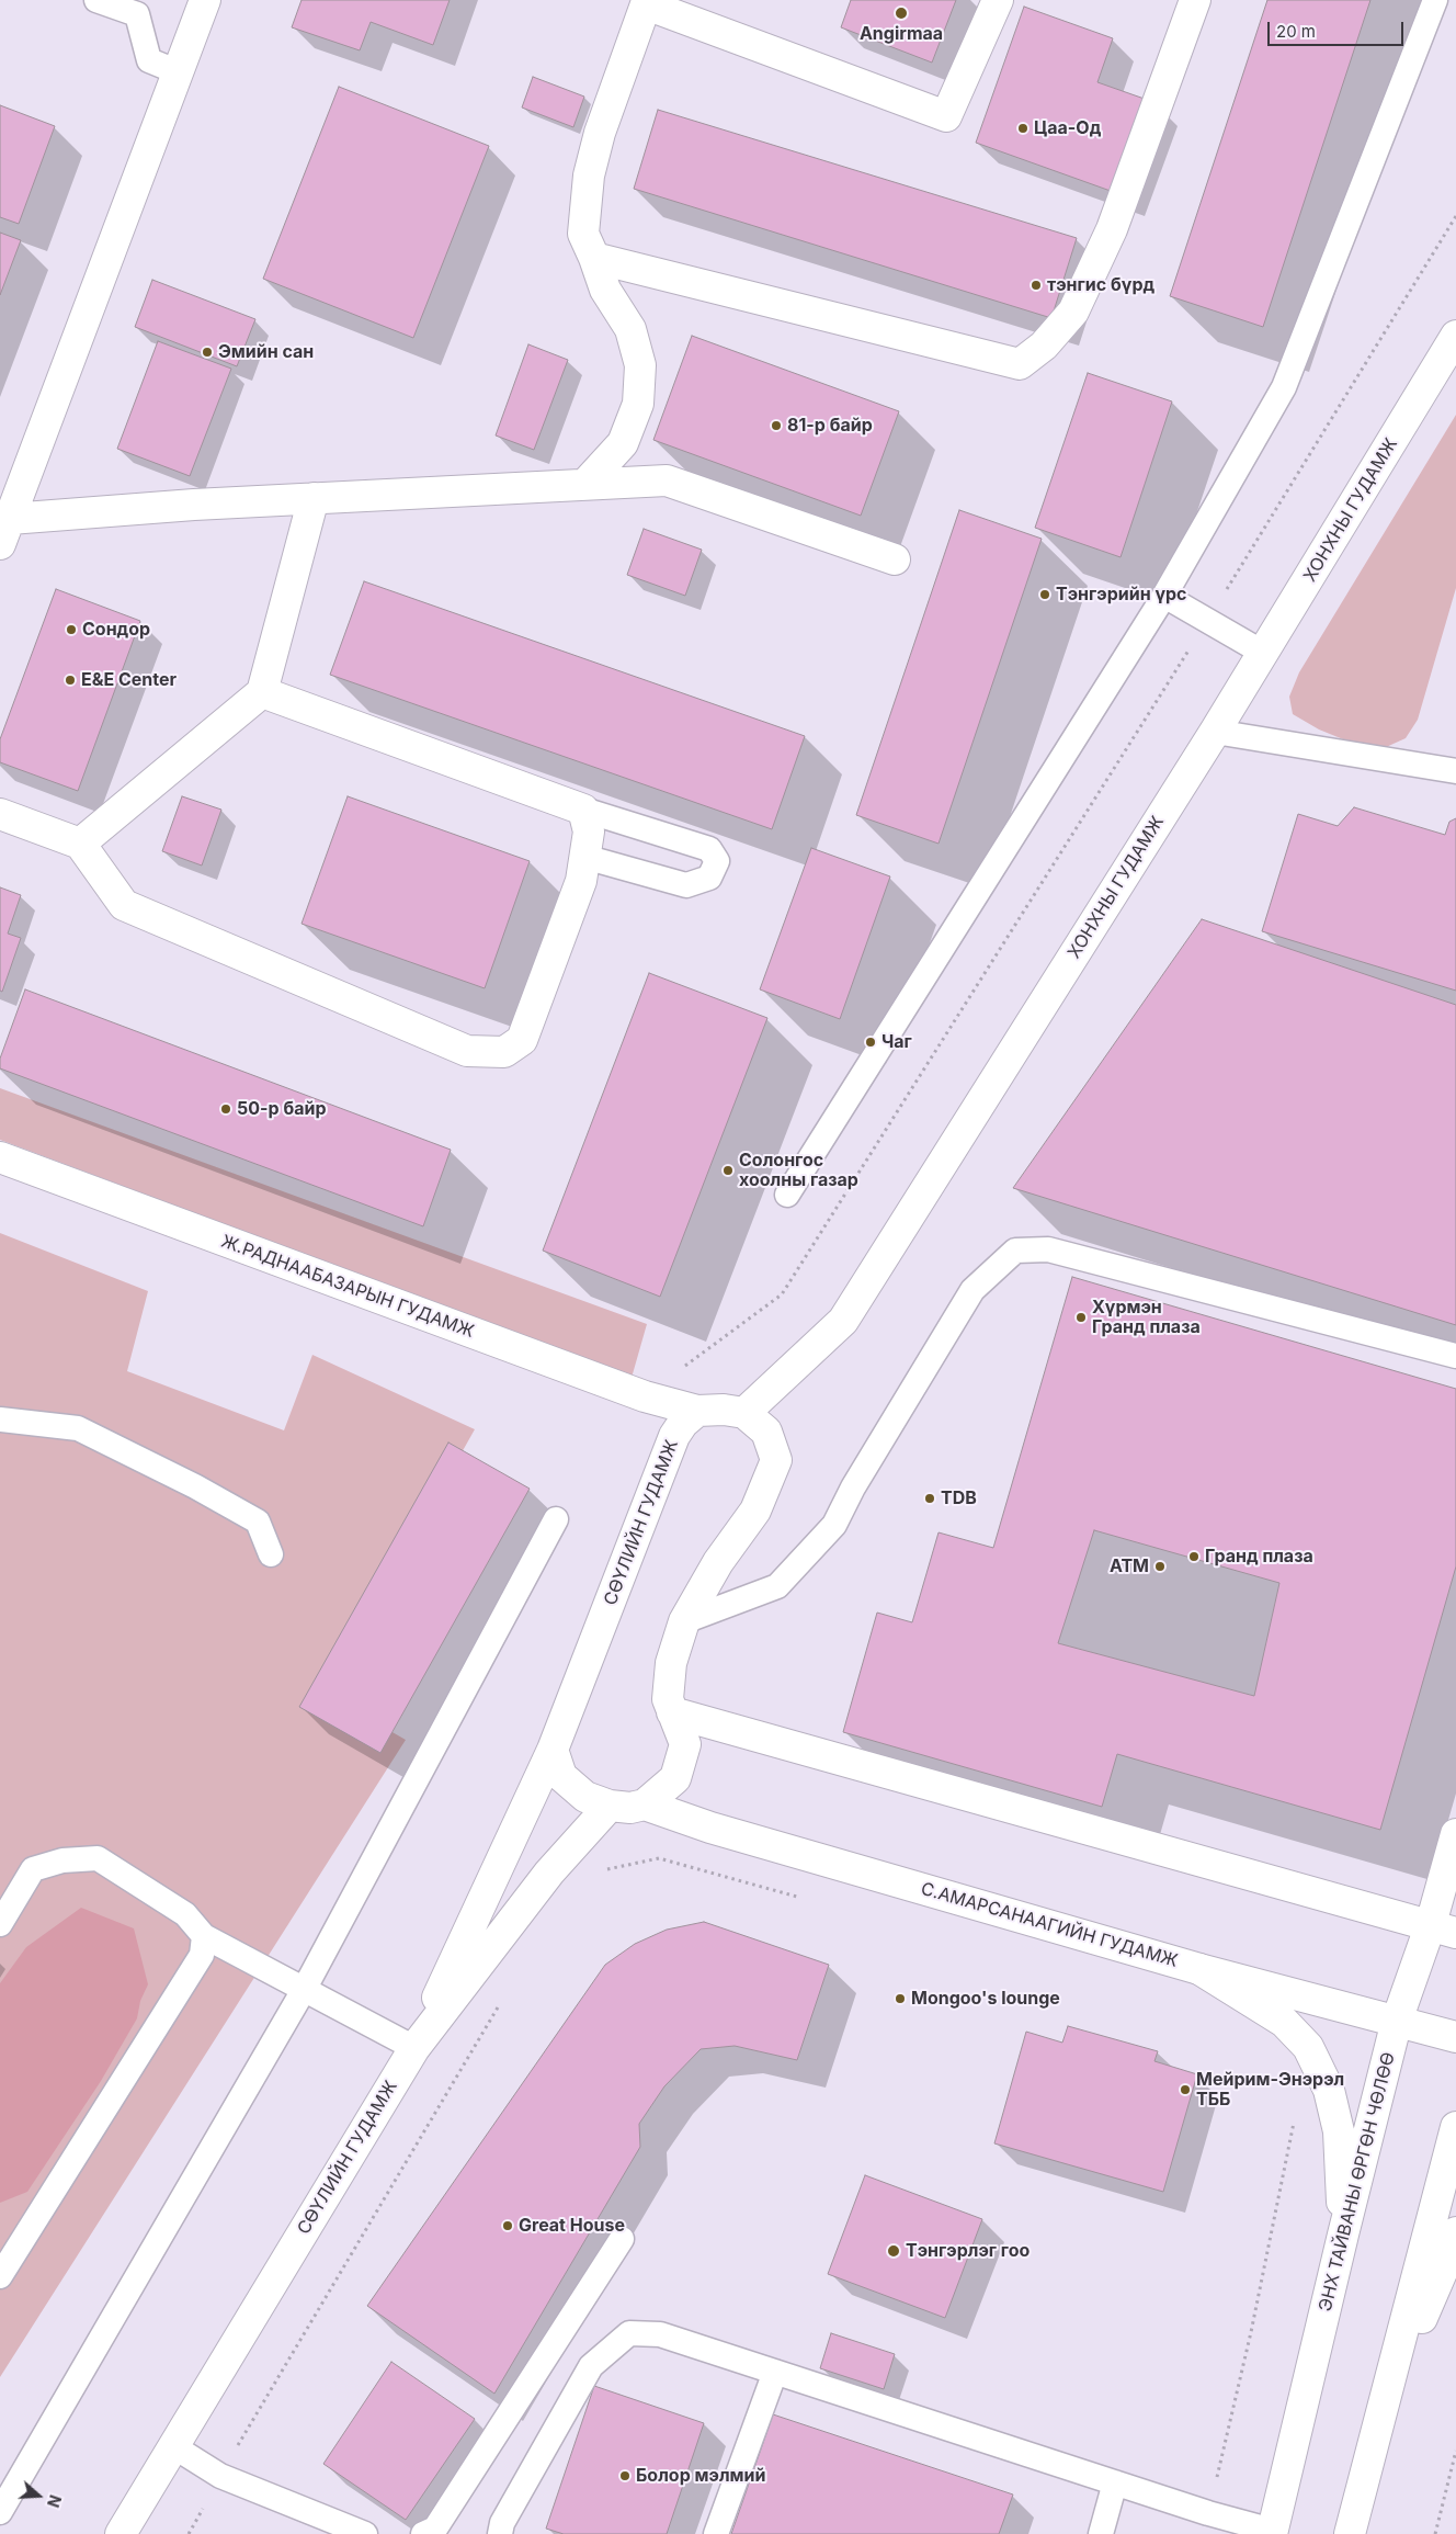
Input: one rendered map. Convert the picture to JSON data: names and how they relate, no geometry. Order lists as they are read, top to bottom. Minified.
{"streets":{"main road":["ХОНХНЫ ГУДАМЖ","Ж.РАДНААБАЗАРЫН ГУДАМЖ","СӨҮЛИЙН ГУДАМЖ","С.АМАРСАНААГИЙН ГУДАМЖ","ЭНХ ТАЙВАНЫ ӨРГӨН ЧӨЛӨӨ"]},"crossings":[["Ж.РАДНААБАЗАРЫН ГУДАМЖ","СӨҮЛИЙН ГУДАМЖ"],["С.АМАРСАНААГИЙН ГУДАМЖ","ЭНХ ТАЙВАНЫ ӨРГӨН ЧӨЛӨӨ"]],"places":["Angirmaa","Цаа-Од","тэнгис бүрд","Эмийн сан","81-р байр","Тэнгэрийн үрс","Сондор","E&E Center","Чаг","50-р байр","Солонгос хоолны газар","Хүрмэн Гранд плаза","TDB","Гранд плаза","ATM","Mongoo's lounge","Мейрим-Энэрэл ТББ","Great House","Тэнгэрлэг гоо","Болор мэлмий"],"scale_bar":"20 m","north":"right"}
